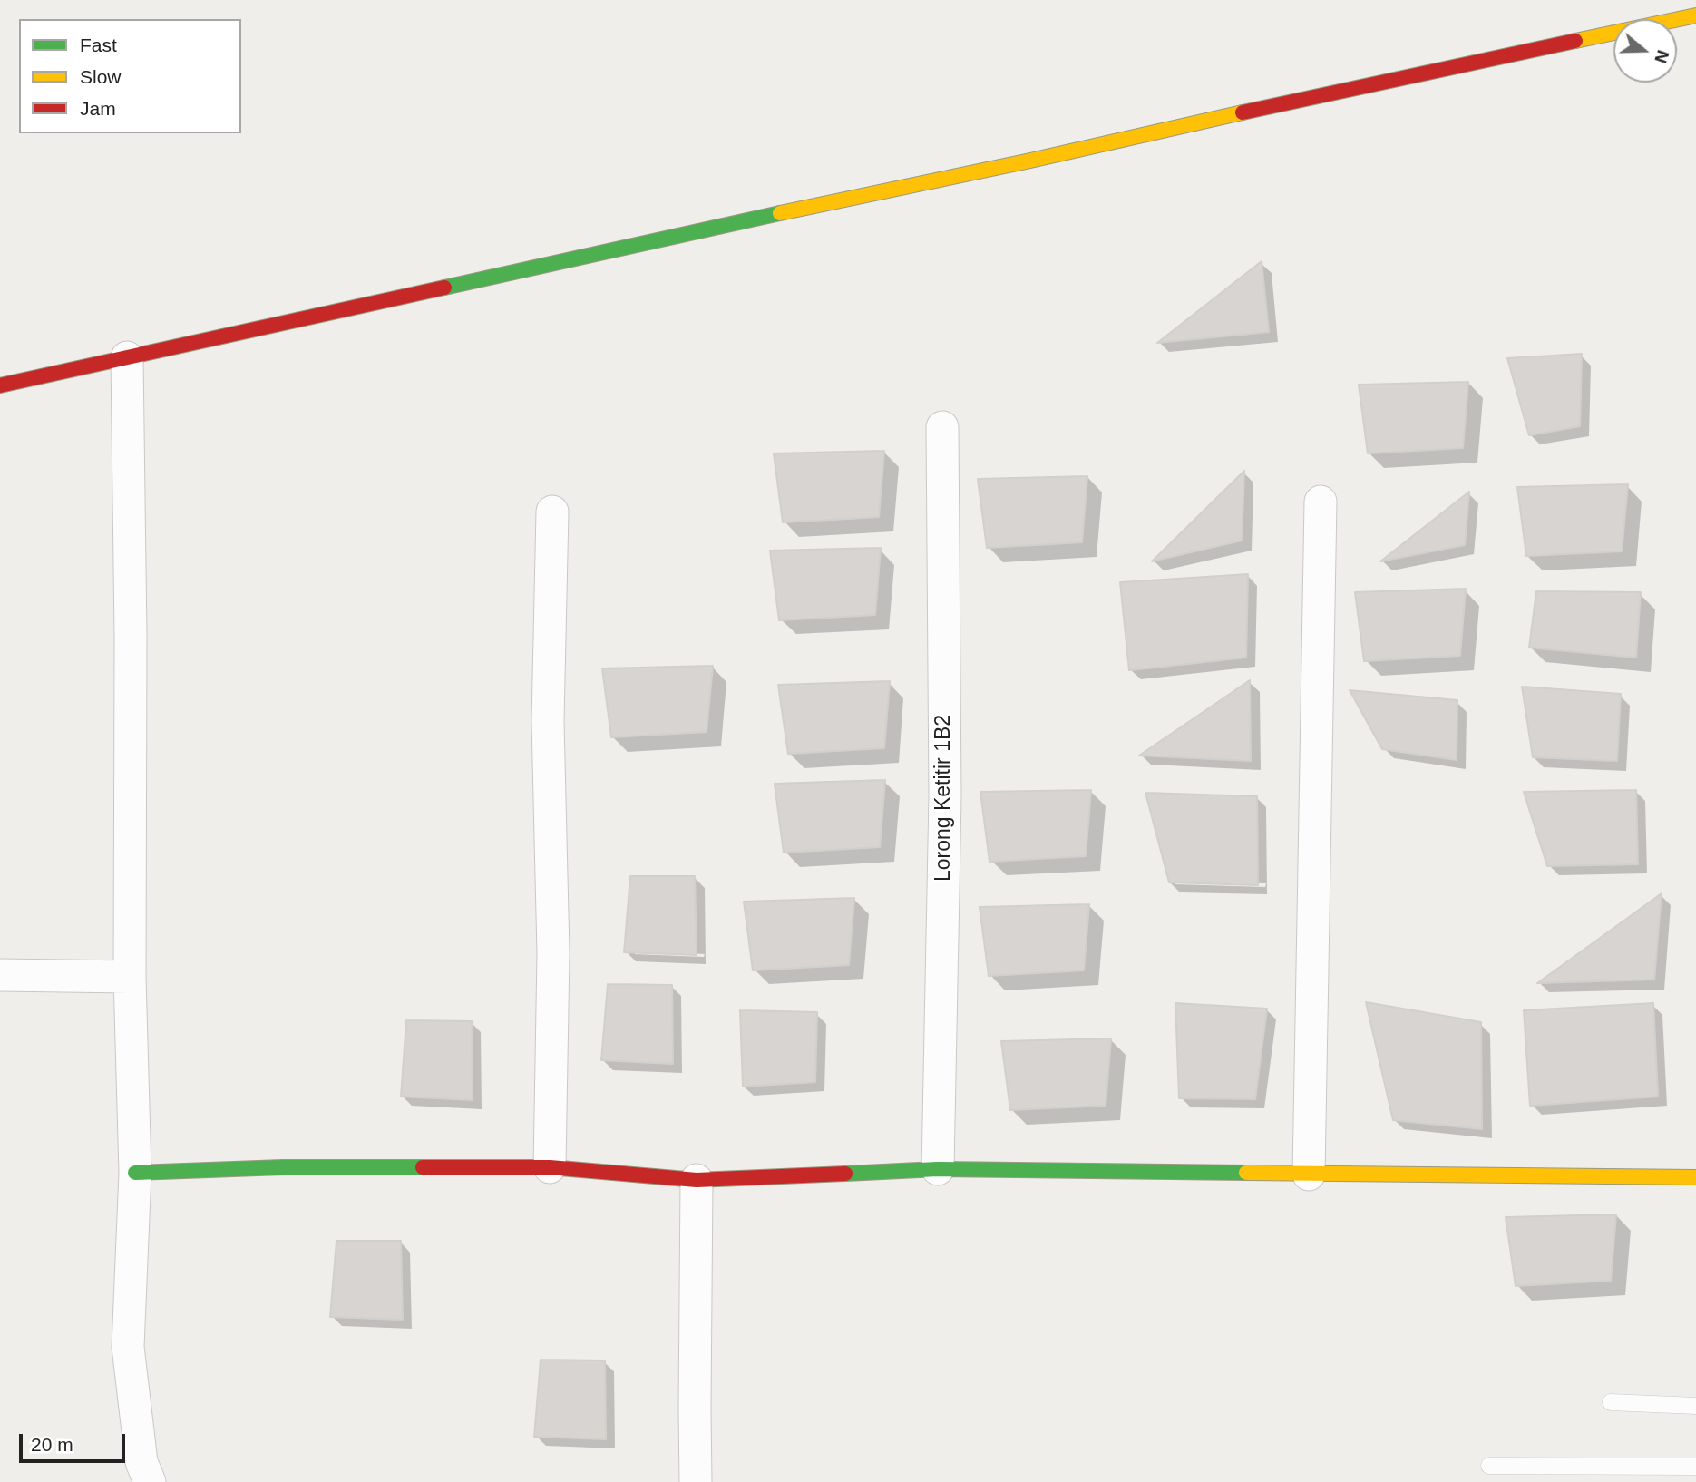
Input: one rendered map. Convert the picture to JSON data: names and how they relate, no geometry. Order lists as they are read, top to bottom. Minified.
{"streets":{"street":["Lorong Ketitir 1B2"]},"legend":["Fast","Slow","Jam"],"scale_bar":"20 m","north":"right"}
